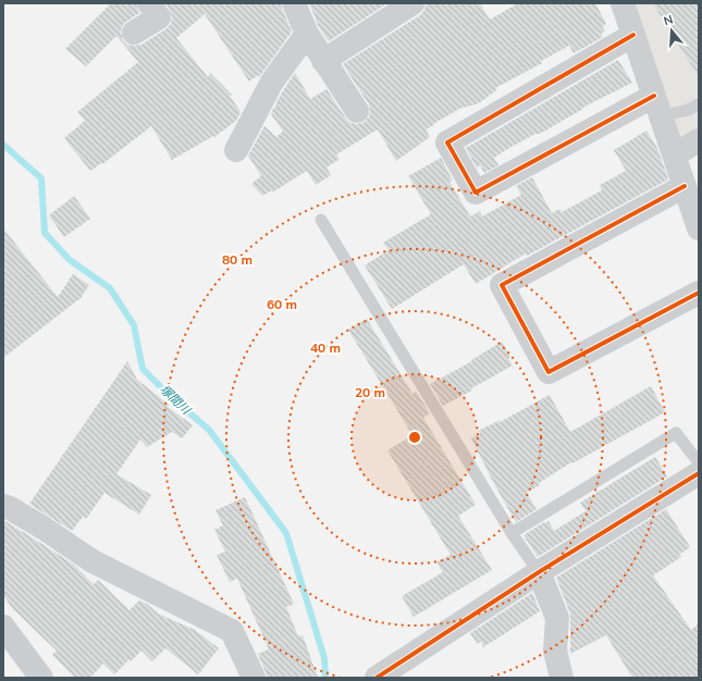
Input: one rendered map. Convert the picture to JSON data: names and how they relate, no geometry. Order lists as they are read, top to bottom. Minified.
{"water":["塚間川"],"north":"top","rings":["80 m","60 m","40 m","20 m"]}
